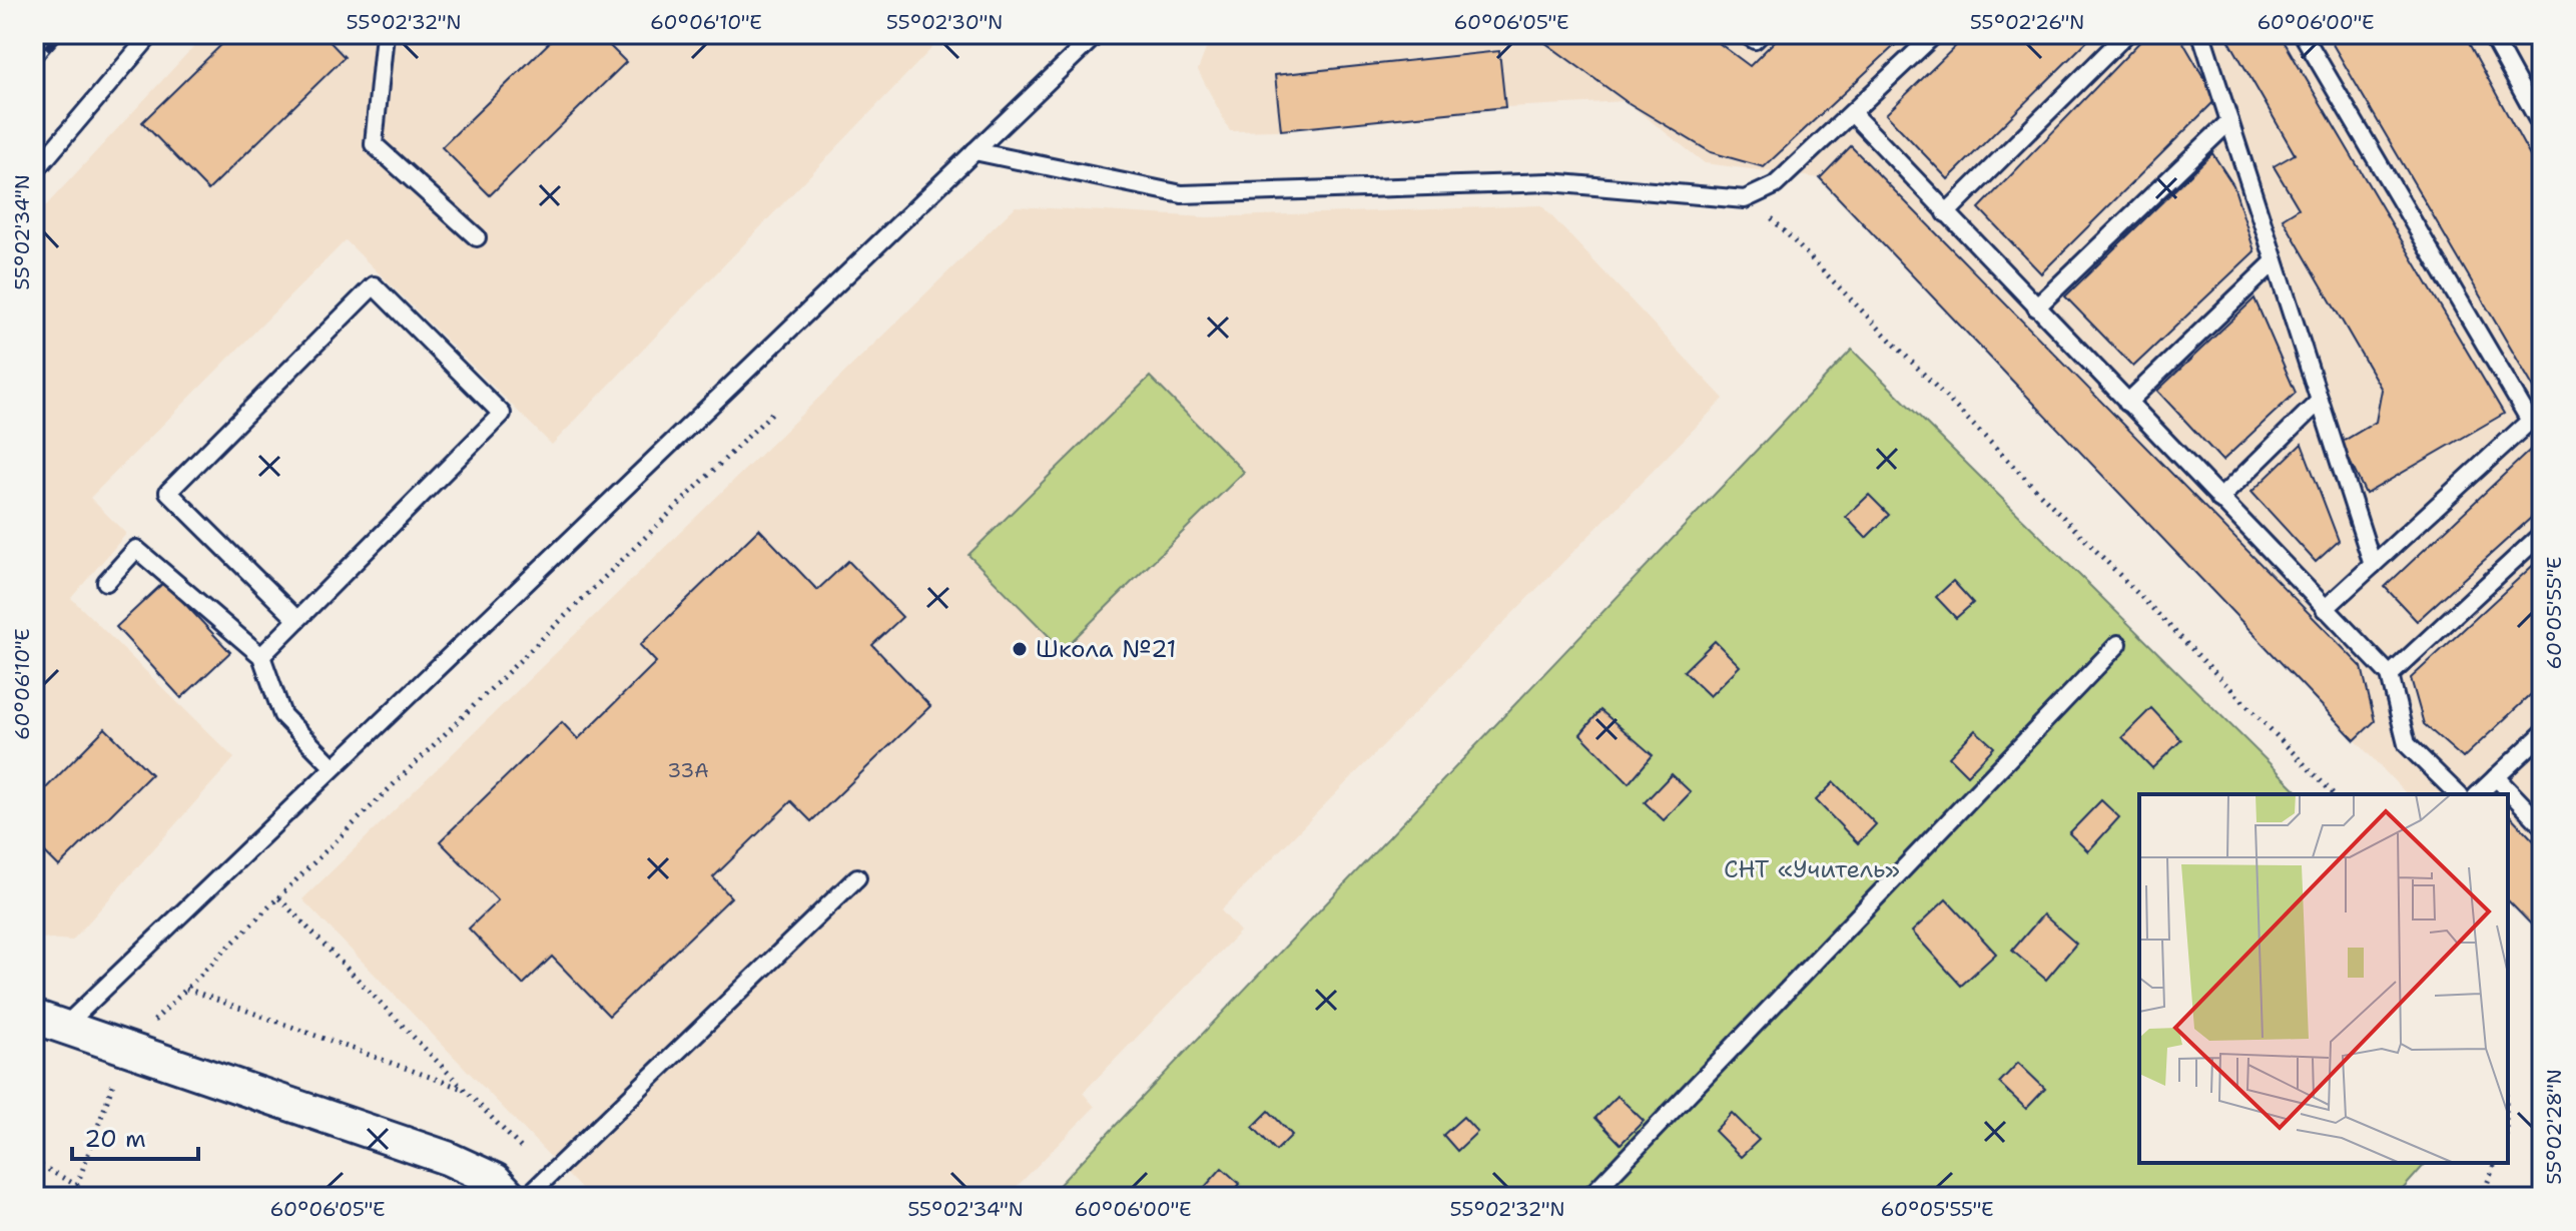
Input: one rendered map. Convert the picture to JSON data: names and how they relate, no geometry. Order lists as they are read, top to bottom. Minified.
{"parks":["СНТ «Учитель»"],"places":["Школа №21"],"house_numbers":["33А"],"scale_bar":"20 m","coordinates":["55°02'32\"N","60°06'10\"E","55°02'30\"N","60°06'05\"E","55°02'26\"N","60°06'00\"E","55°02'34\"N","60°05'55\"E","55°02'28\"N"]}
